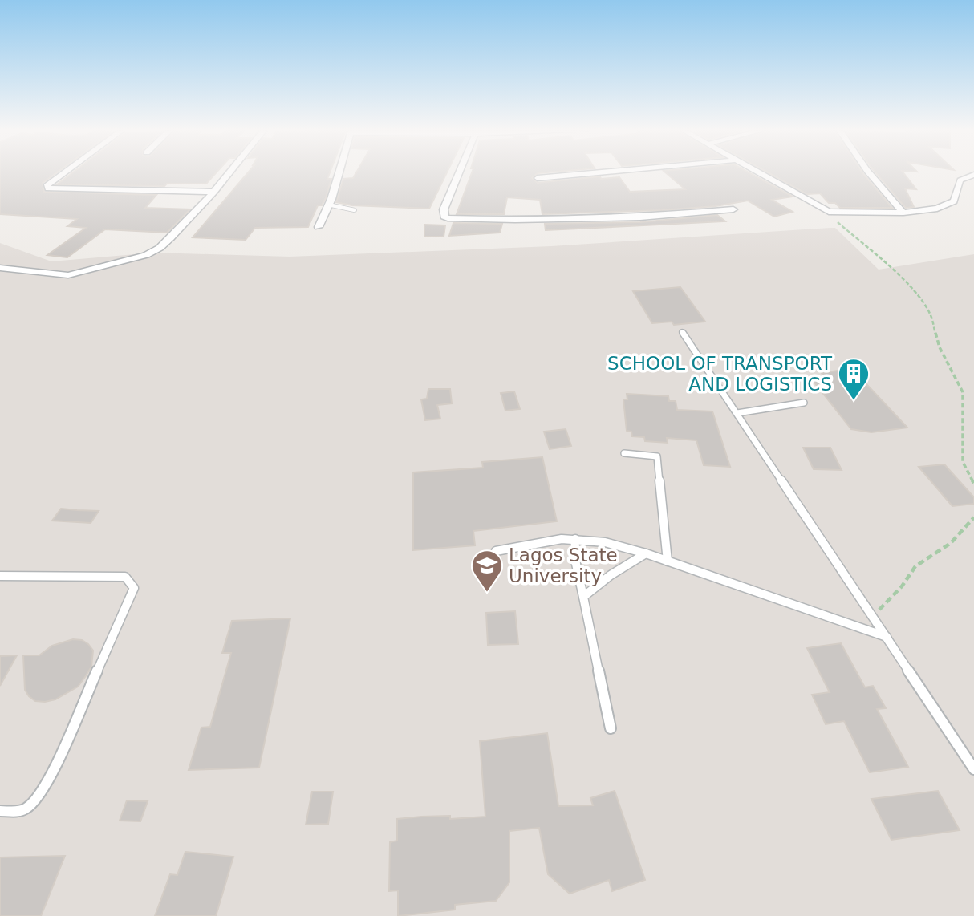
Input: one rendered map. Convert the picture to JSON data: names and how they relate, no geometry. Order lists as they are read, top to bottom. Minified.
{"places":{"building":["SCHOOL OF TRANSPORT AND LOGISTICS"],"school or university":["Lagos State University"]}}
